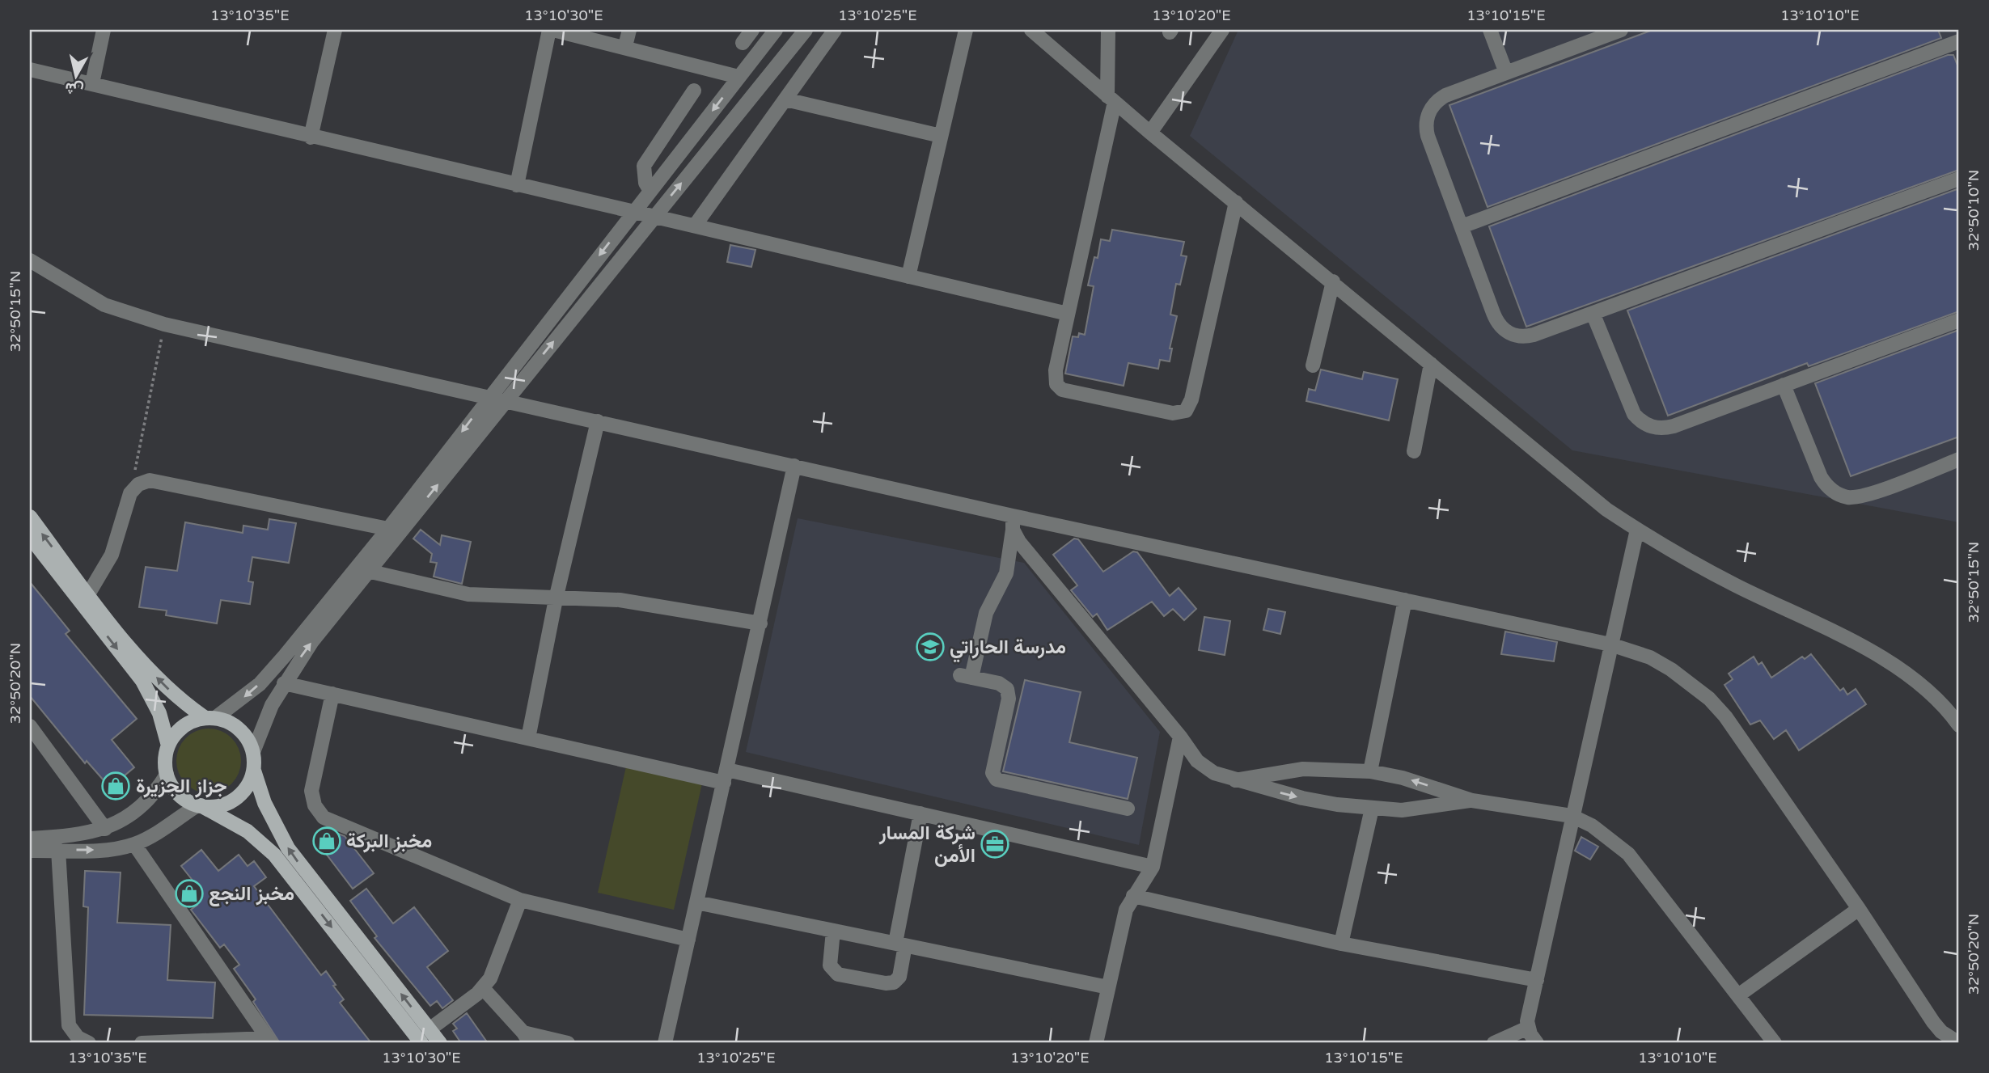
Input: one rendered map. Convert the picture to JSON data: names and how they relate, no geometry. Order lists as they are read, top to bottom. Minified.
{"places":{"school or university":["مدرسة الحاراتي"],"shop":["جزاز الجزيرة","مخبز البركة","مخبز النجع"],"office":["شركة المسار الأمن"]},"north":"bottom","coordinates":["13°10'35\"E","13°10'30\"E","13°10'25\"E","13°10'20\"E","13°10'15\"E","13°10'10\"E","32°50'10\"N","32°50'15\"N","32°50'20\"N"]}
